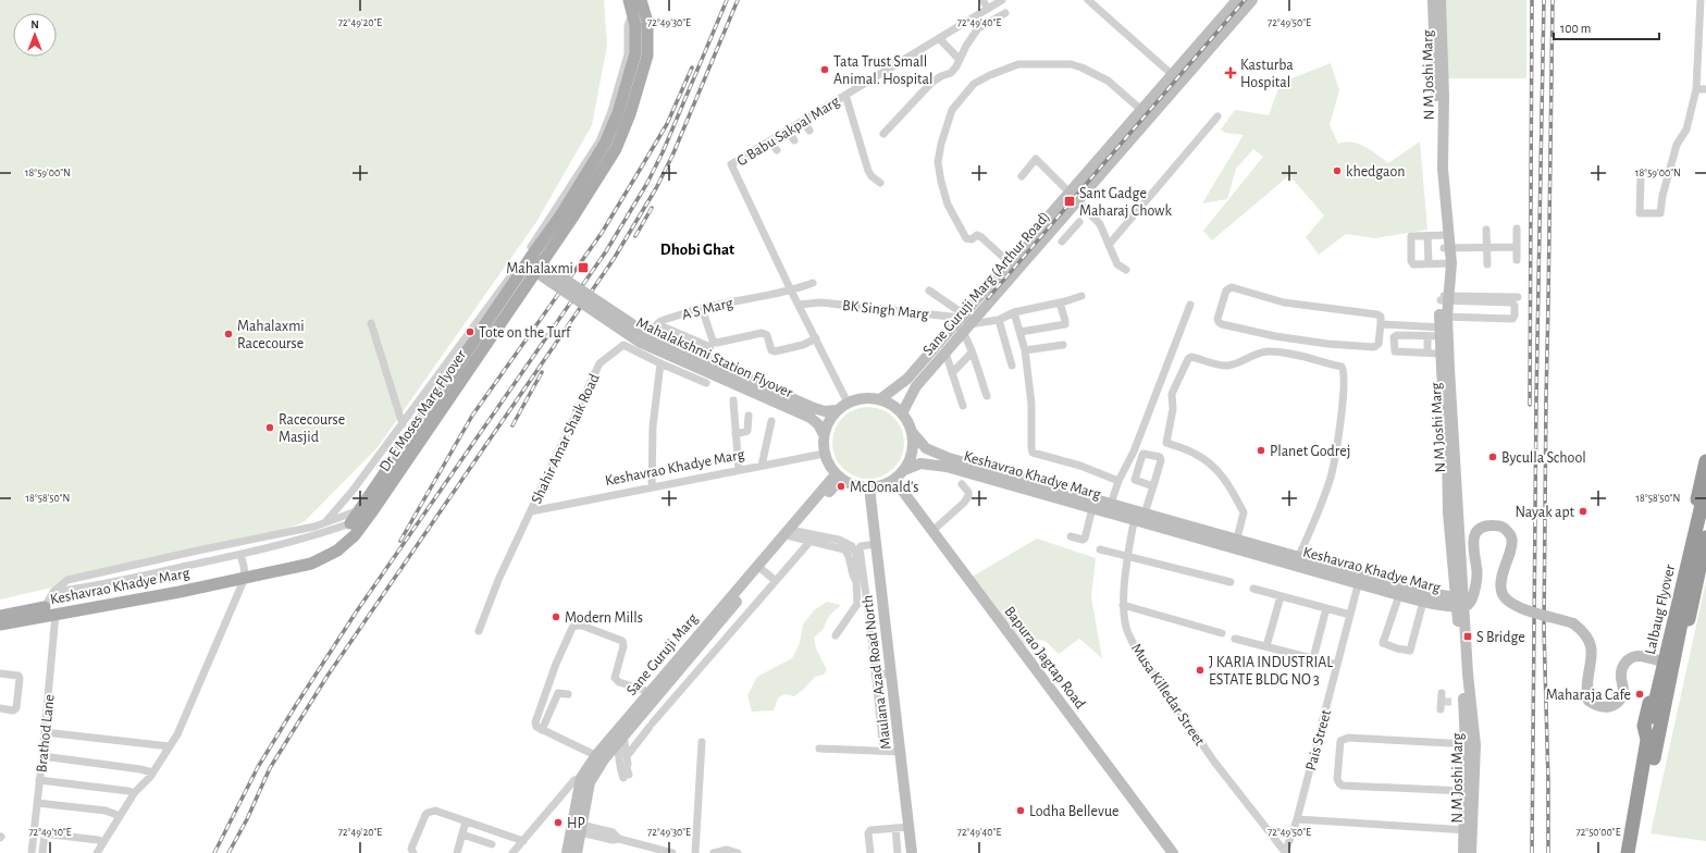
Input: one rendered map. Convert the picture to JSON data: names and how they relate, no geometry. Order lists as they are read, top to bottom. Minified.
{"streets":{"highway":["Lalbaug Flyover"],"main road":["N M Joshi Marg","Sane Guruji Marg (Arthur Road)","Mahalakshmi Station Flyover","Dr E Moses Marg Flyover","Keshavrao Khadye Marg","Sane Guruji Marg","Bapurao Jagtap Road","Maulana Azad Road North"],"street":["G Babu Sakpal Marg","A S Marg","BK Singh Marg","Shahir Amar Shaik Road","Musa Killedar Street","Brathod Lane","Pais Street"]},"crossings":[["N M Joshi Marg","Keshavrao Khadye Marg"],["G Babu Sakpal Marg","Sane Guruji Marg (Arthur Road)"],["G Babu Sakpal Marg","A S Marg"],["G Babu Sakpal Marg","BK Singh Marg"],["G Babu Sakpal Marg","Mahalakshmi Station Flyover"],["G Babu Sakpal Marg","Keshavrao Khadye Marg"],["G Babu Sakpal Marg","Sane Guruji Marg"],["G Babu Sakpal Marg","Bapurao Jagtap Road"],["G Babu Sakpal Marg","Maulana Azad Road North"],["Sane Guruji Marg (Arthur Road)","BK Singh Marg"],["Sane Guruji Marg (Arthur Road)","Mahalakshmi Station Flyover"],["Sane Guruji Marg (Arthur Road)","Keshavrao Khadye Marg"],["Sane Guruji Marg (Arthur Road)","Sane Guruji Marg"],["Sane Guruji Marg (Arthur Road)","Bapurao Jagtap Road"],["Sane Guruji Marg (Arthur Road)","Maulana Azad Road North"],["Mahalakshmi Station Flyover","Dr E Moses Marg Flyover"],["Mahalakshmi Station Flyover","Keshavrao Khadye Marg"],["Mahalakshmi Station Flyover","Sane Guruji Marg"],["Mahalakshmi Station Flyover","Bapurao Jagtap Road"],["Mahalakshmi Station Flyover","Maulana Azad Road North"],["Dr E Moses Marg Flyover","Keshavrao Khadye Marg"],["Shahir Amar Shaik Road","Keshavrao Khadye Marg"],["Keshavrao Khadye Marg","Sane Guruji Marg"],["Keshavrao Khadye Marg","Bapurao Jagtap Road"],["Keshavrao Khadye Marg","Maulana Azad Road North"],["Keshavrao Khadye Marg","Musa Killedar Street"],["Keshavrao Khadye Marg","Brathod Lane"],["Keshavrao Khadye Marg","Pais Street"],["Sane Guruji Marg","Bapurao Jagtap Road"],["Sane Guruji Marg","Maulana Azad Road North"],["Bapurao Jagtap Road","Maulana Azad Road North"],["Musa Killedar Street","Pais Street"]],"districts":["Dhobi Ghat"],"places":{"other":["Tata Trust Small Animal. Hospital","khedgaon","Tote on the Turf","Mahalaxmi Racecourse","Racecourse Masjid","Planet Godrej","Byculla School","McDonald's","Nayak apt","Modern Mills","J KARIA INDUSTRIAL ESTATE BLDG NO 3","Maharaja Cafe","Lodha Bellevue","HP"],"health":["Kasturba Hospital"],"transit":["Sant Gadge Maharaj Chowk","Mahalaxmi","S Bridge"]},"scale_bar":"100 m","north":"top","coordinates":["72°49'20\"E","72°49'30\"E","72°49'40\"E","72°49'50\"E","18°59'00\"N","18°58'50\"N","72°49'10\"E","72°50'00\"E"]}
